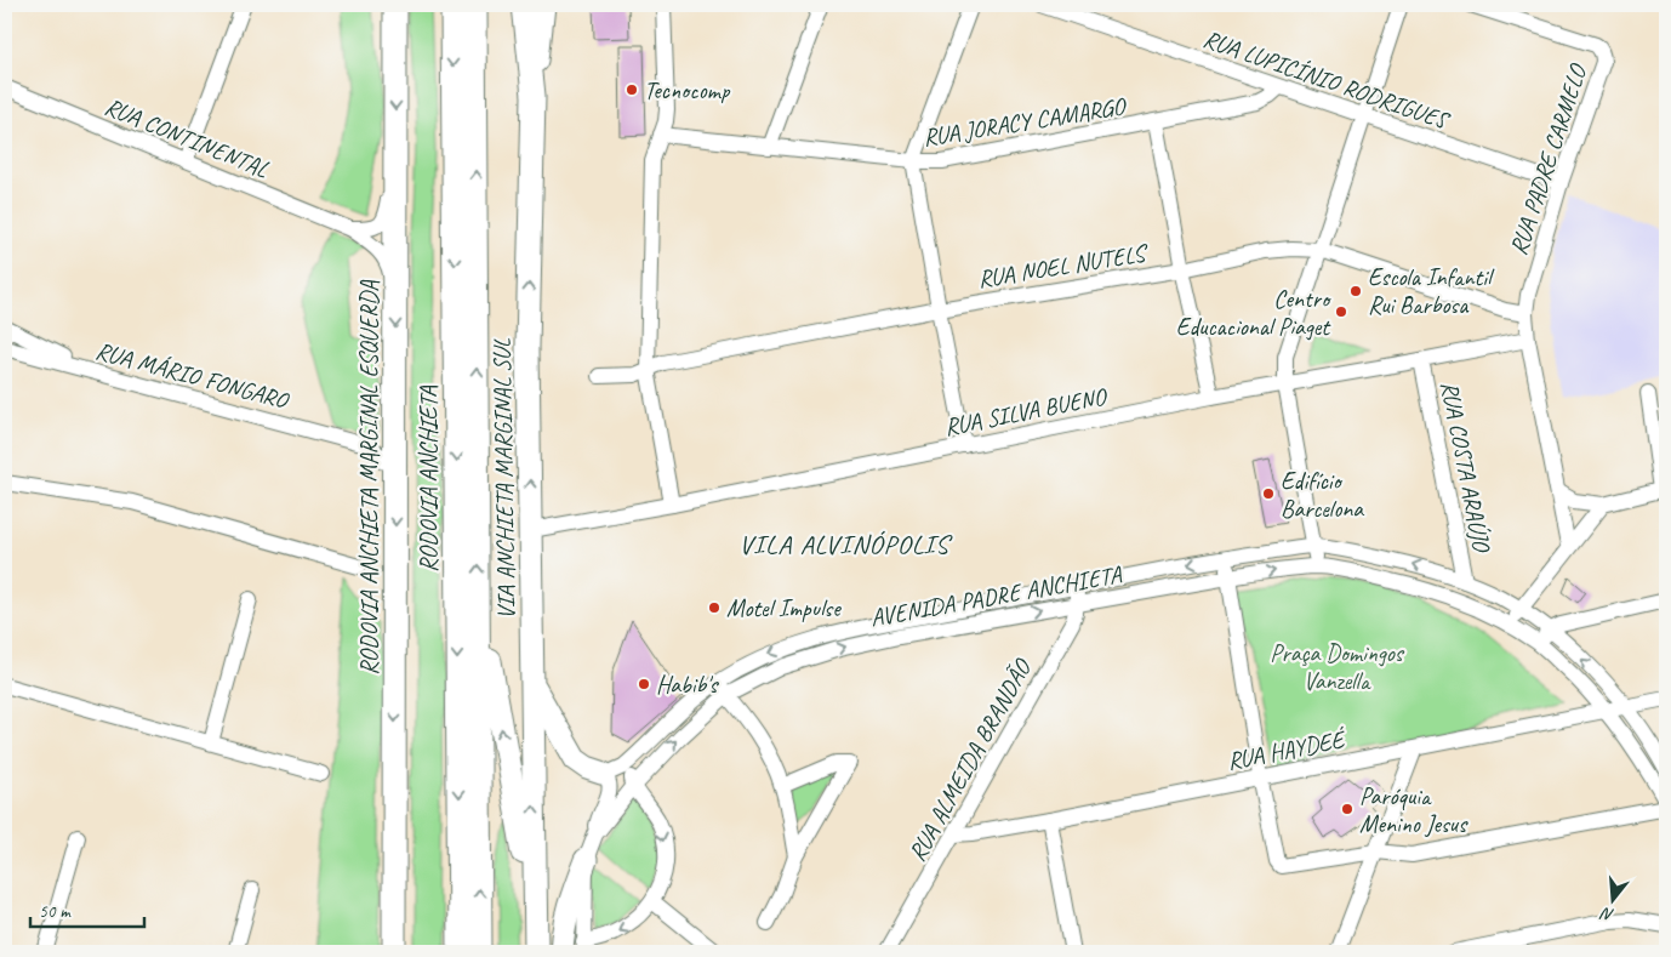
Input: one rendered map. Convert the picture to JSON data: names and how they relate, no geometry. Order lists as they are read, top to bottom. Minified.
{"streets":{"highway":["RODOVIA ANCHIETA MARGINAL ESQUERDA","RODOVIA ANCHIETA","VIA ANCHIETA MARGINAL SUL"],"street":["RUA LUPICÍNIO RODRIGUES","RUA JORACY CAMARGO","RUA CONTINENTAL","RUA PADRE CARMELO","RUA NOEL NUTELS","RUA MÁRIO FONGARO","RUA SILVA BUENO","RUA COSTA ARAÚJO","AVENIDA PADRE ANCHIETA","RUA HAYDEÉ","RUA ALMEIDA BRANDÃO"]},"crossings":[["RUA LUPICÍNIO RODRIGUES","RUA JORACY CAMARGO"],["RUA LUPICÍNIO RODRIGUES","RUA PADRE CARMELO"],["RUA CONTINENTAL","RODOVIA ANCHIETA MARGINAL ESQUERDA"],["RUA PADRE CARMELO","RUA NOEL NUTELS"],["RUA PADRE CARMELO","RUA SILVA BUENO"],["RUA SILVA BUENO","RUA COSTA ARAÚJO"],["RUA SILVA BUENO","VIA ANCHIETA MARGINAL SUL"],["RUA COSTA ARAÚJO","AVENIDA PADRE ANCHIETA"],["AVENIDA PADRE ANCHIETA","RUA HAYDEÉ"],["AVENIDA PADRE ANCHIETA","RUA ALMEIDA BRANDÃO"],["RUA HAYDEÉ","RUA ALMEIDA BRANDÃO"]],"districts":["VILA ALVINÓPOLIS"],"parks":["Praça Domingos Vanzella"],"places":["Tecnocomp","Escola Infantil Rui Barbosa","Centro Educacional Piaget","Edifício Barcelona","Motel Impulse","Habib's","Paróquia Menino Jesus"],"scale_bar":"50 m","north":"bottom"}
